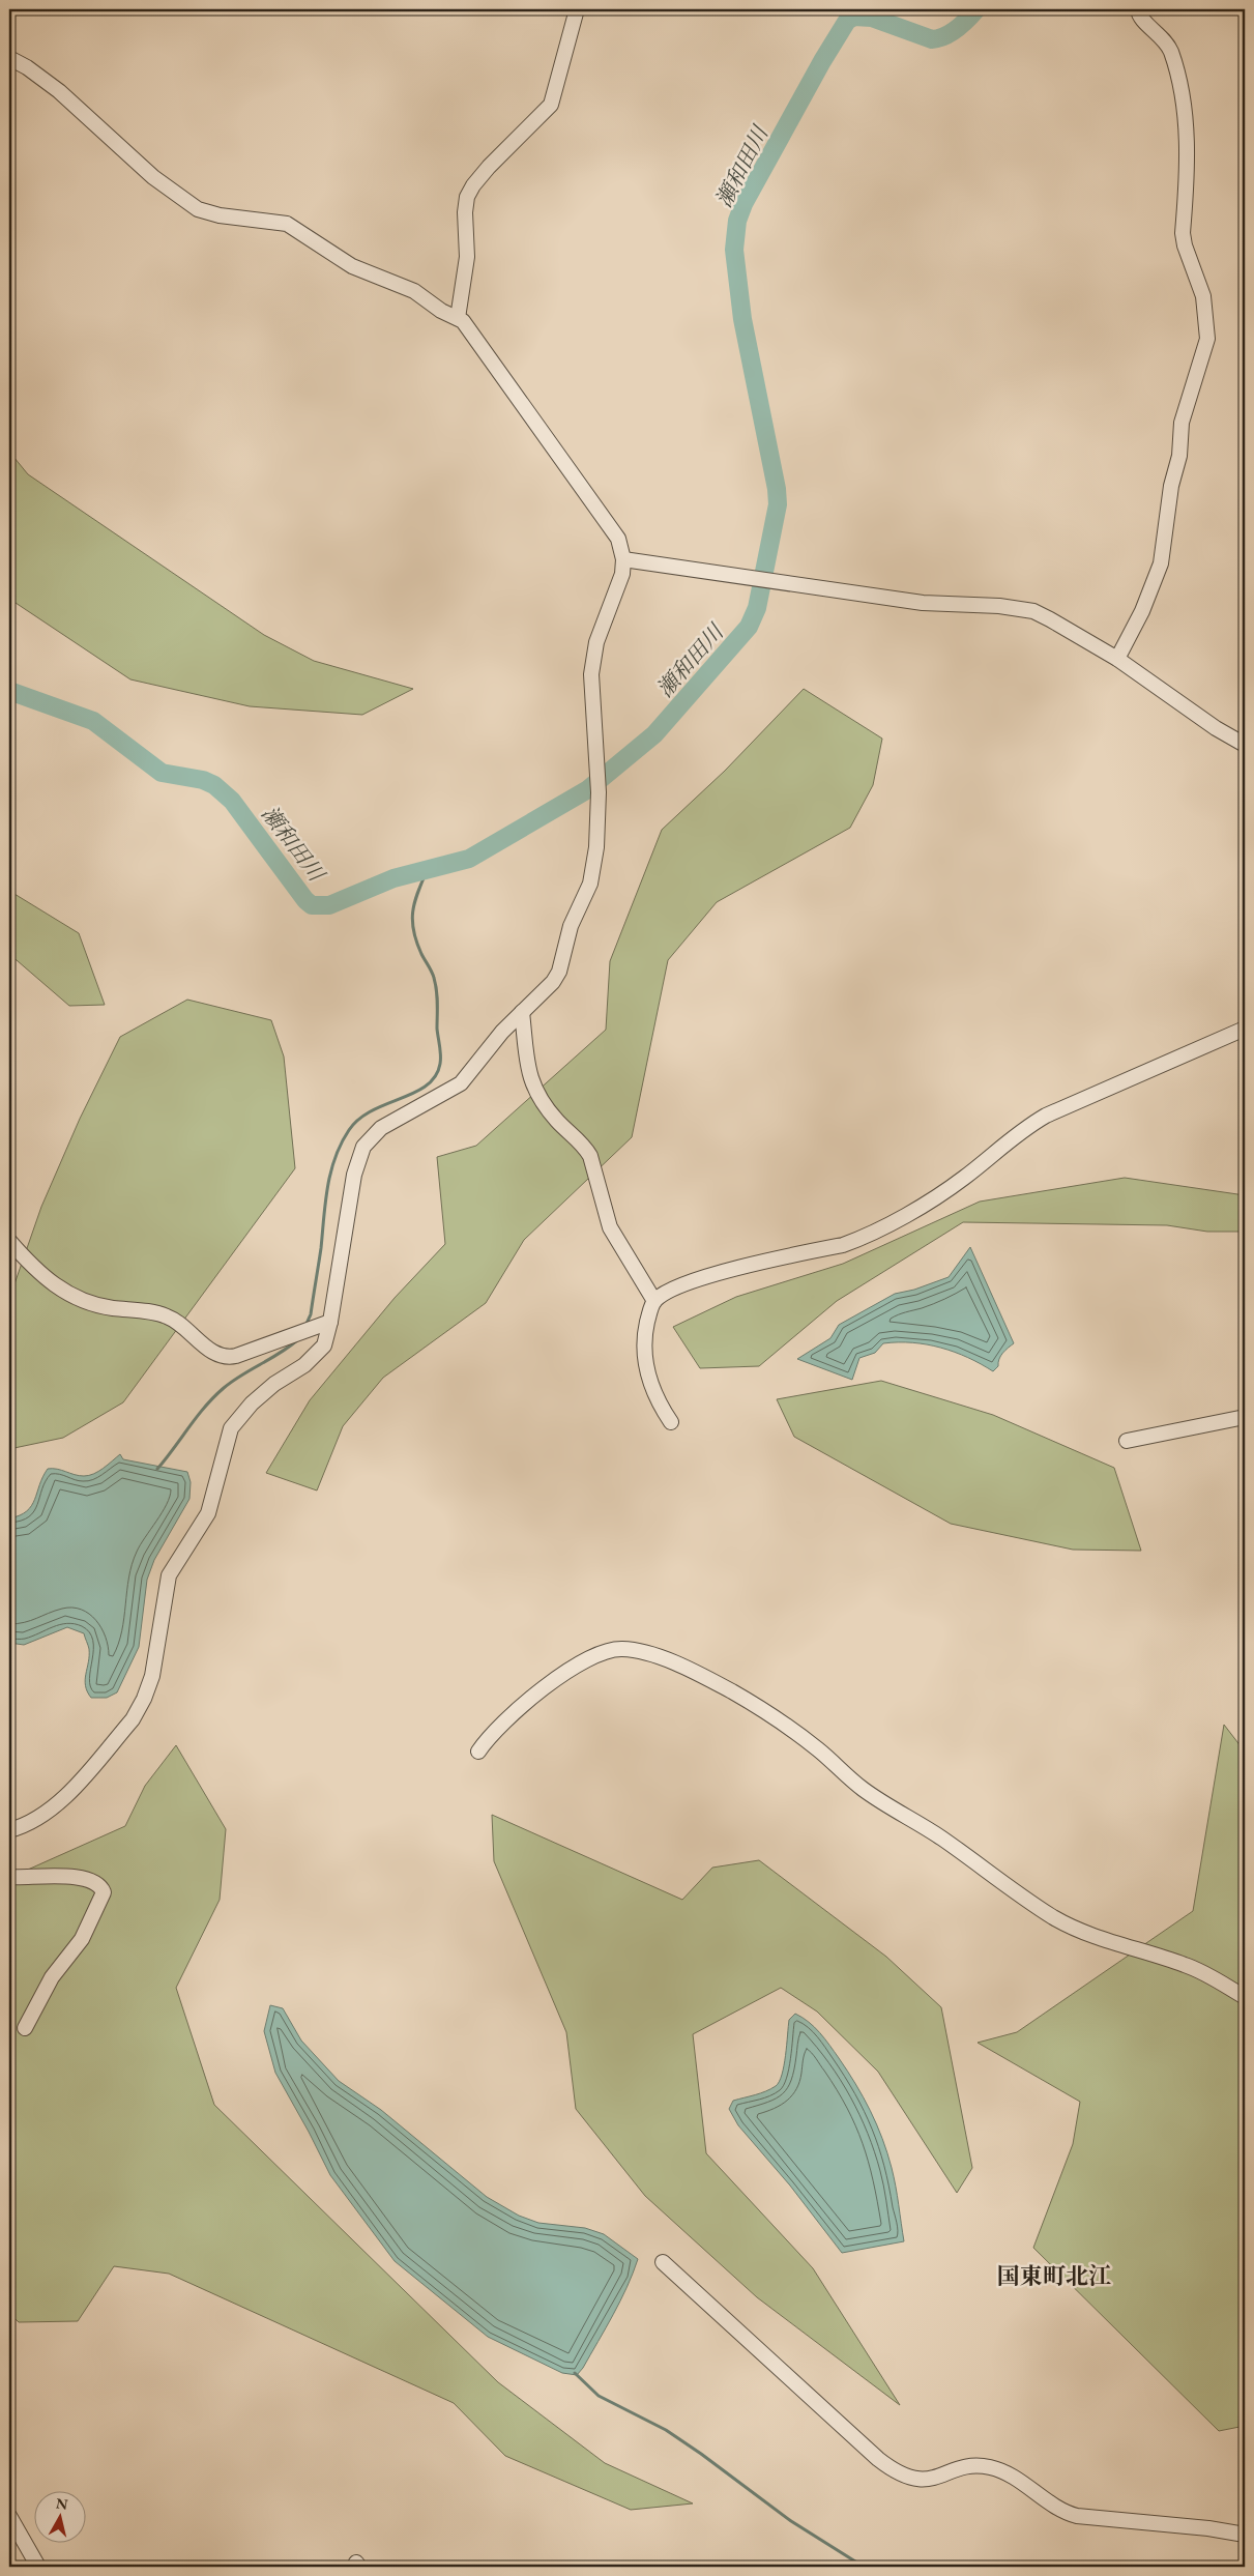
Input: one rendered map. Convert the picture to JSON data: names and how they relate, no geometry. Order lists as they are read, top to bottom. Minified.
{"districts":["国東町北江"],"water":["瀬和田川"],"north":"top"}
